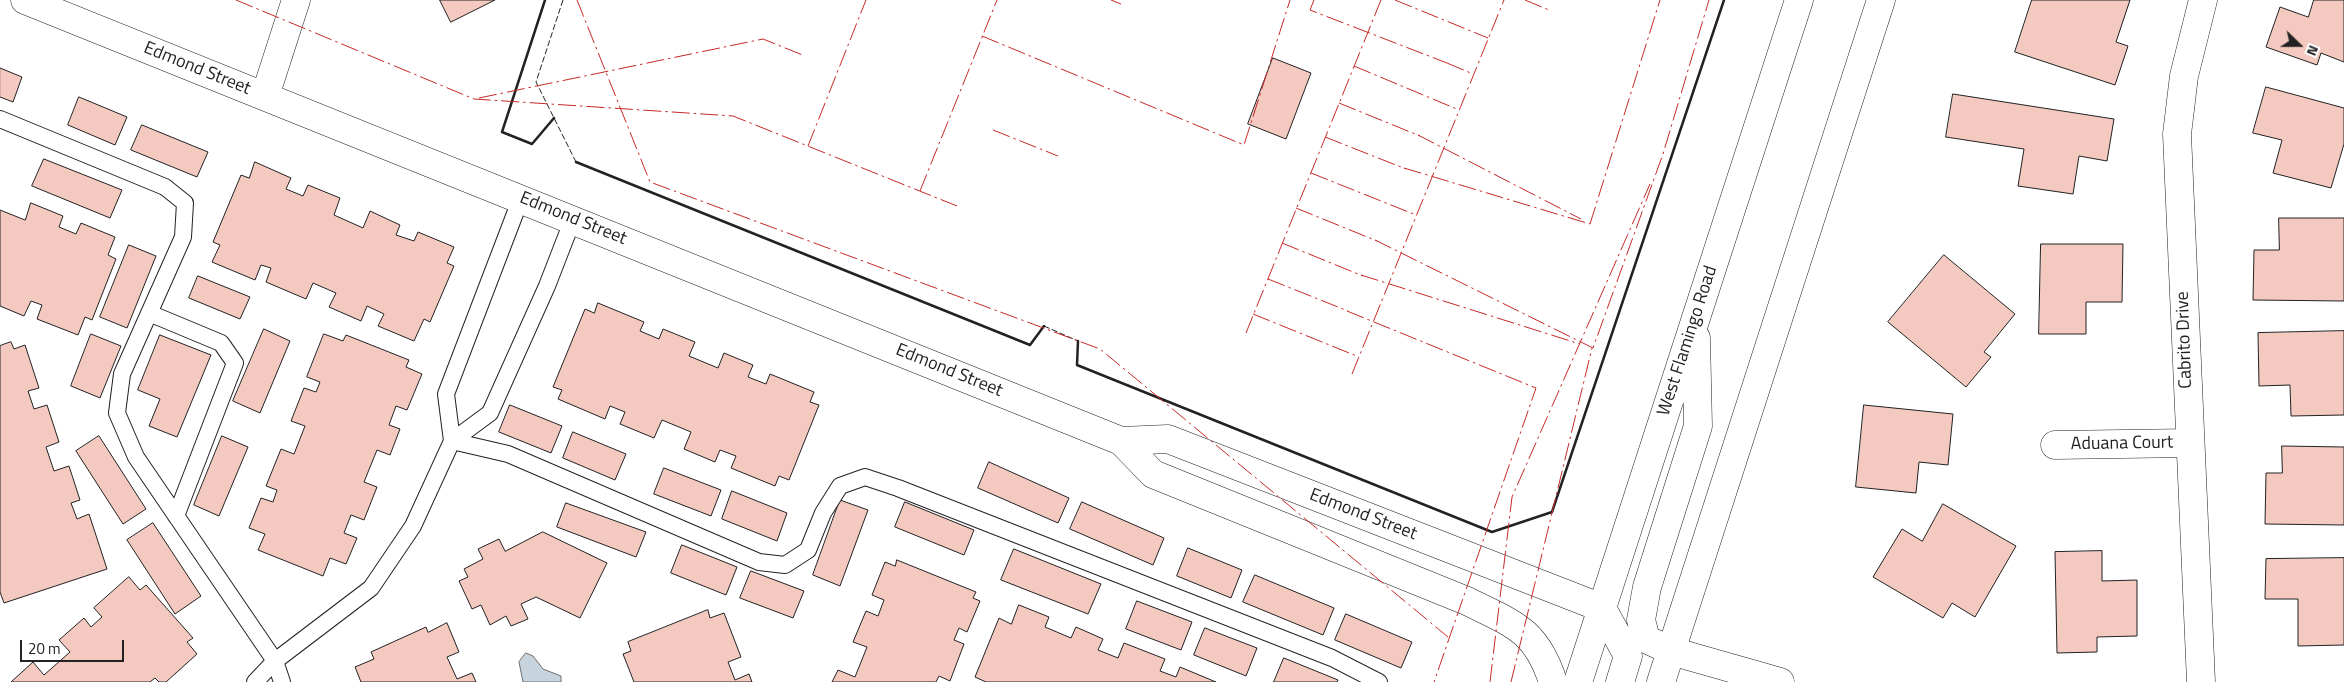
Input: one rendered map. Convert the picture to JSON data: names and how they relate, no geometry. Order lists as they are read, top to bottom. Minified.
{"streets":{"street":["Edmond Street","Cabrito Drive","West Flamingo Road","Aduana Court"]},"crossings":[["Edmond Street","West Flamingo Road"],["Cabrito Drive","Aduana Court"]],"scale_bar":"20 m","north":"right"}
